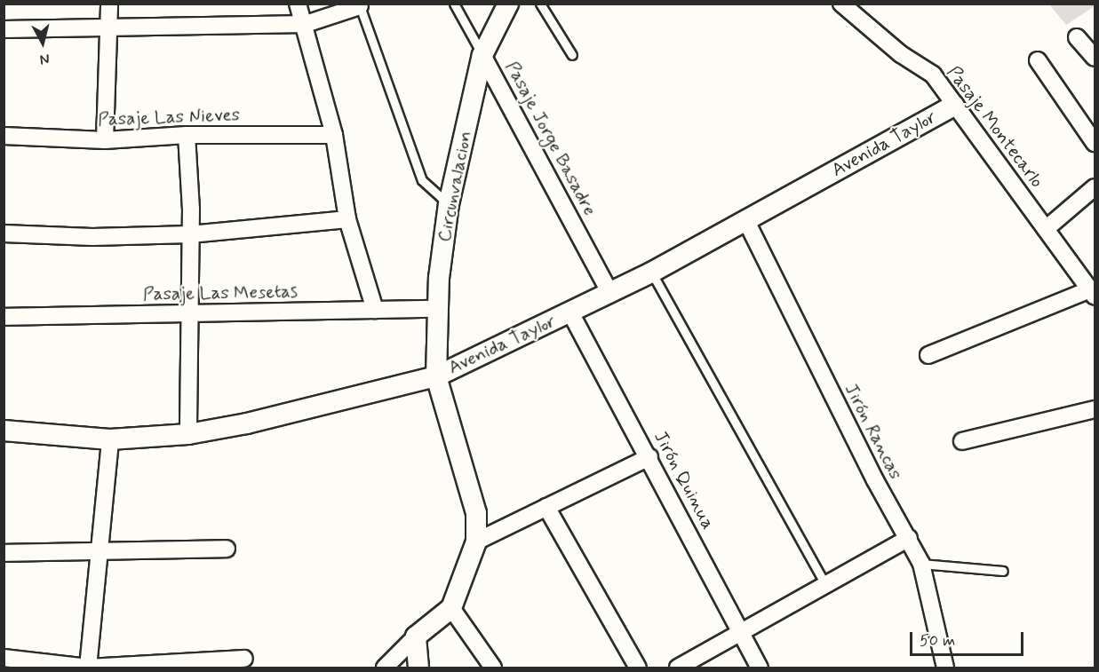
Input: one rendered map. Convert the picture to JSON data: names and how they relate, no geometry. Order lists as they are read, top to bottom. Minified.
{"streets":{"street":["Pasaje Las Nieves","Pasaje Montecarlo","Pasaje Jorge Basadre","Avenida Taylor","Circunvalacion","Pasaje Las Mesetas","Jirón Rancas","Jirón Quinua"]},"crossings":[["Pasaje Montecarlo","Avenida Taylor"],["Pasaje Jorge Basadre","Avenida Taylor"],["Pasaje Jorge Basadre","Circunvalacion"],["Avenida Taylor","Circunvalacion"],["Avenida Taylor","Jirón Rancas"],["Avenida Taylor","Jirón Quinua"],["Circunvalacion","Pasaje Las Mesetas"]],"scale_bar":"50 m","north":"bottom"}
